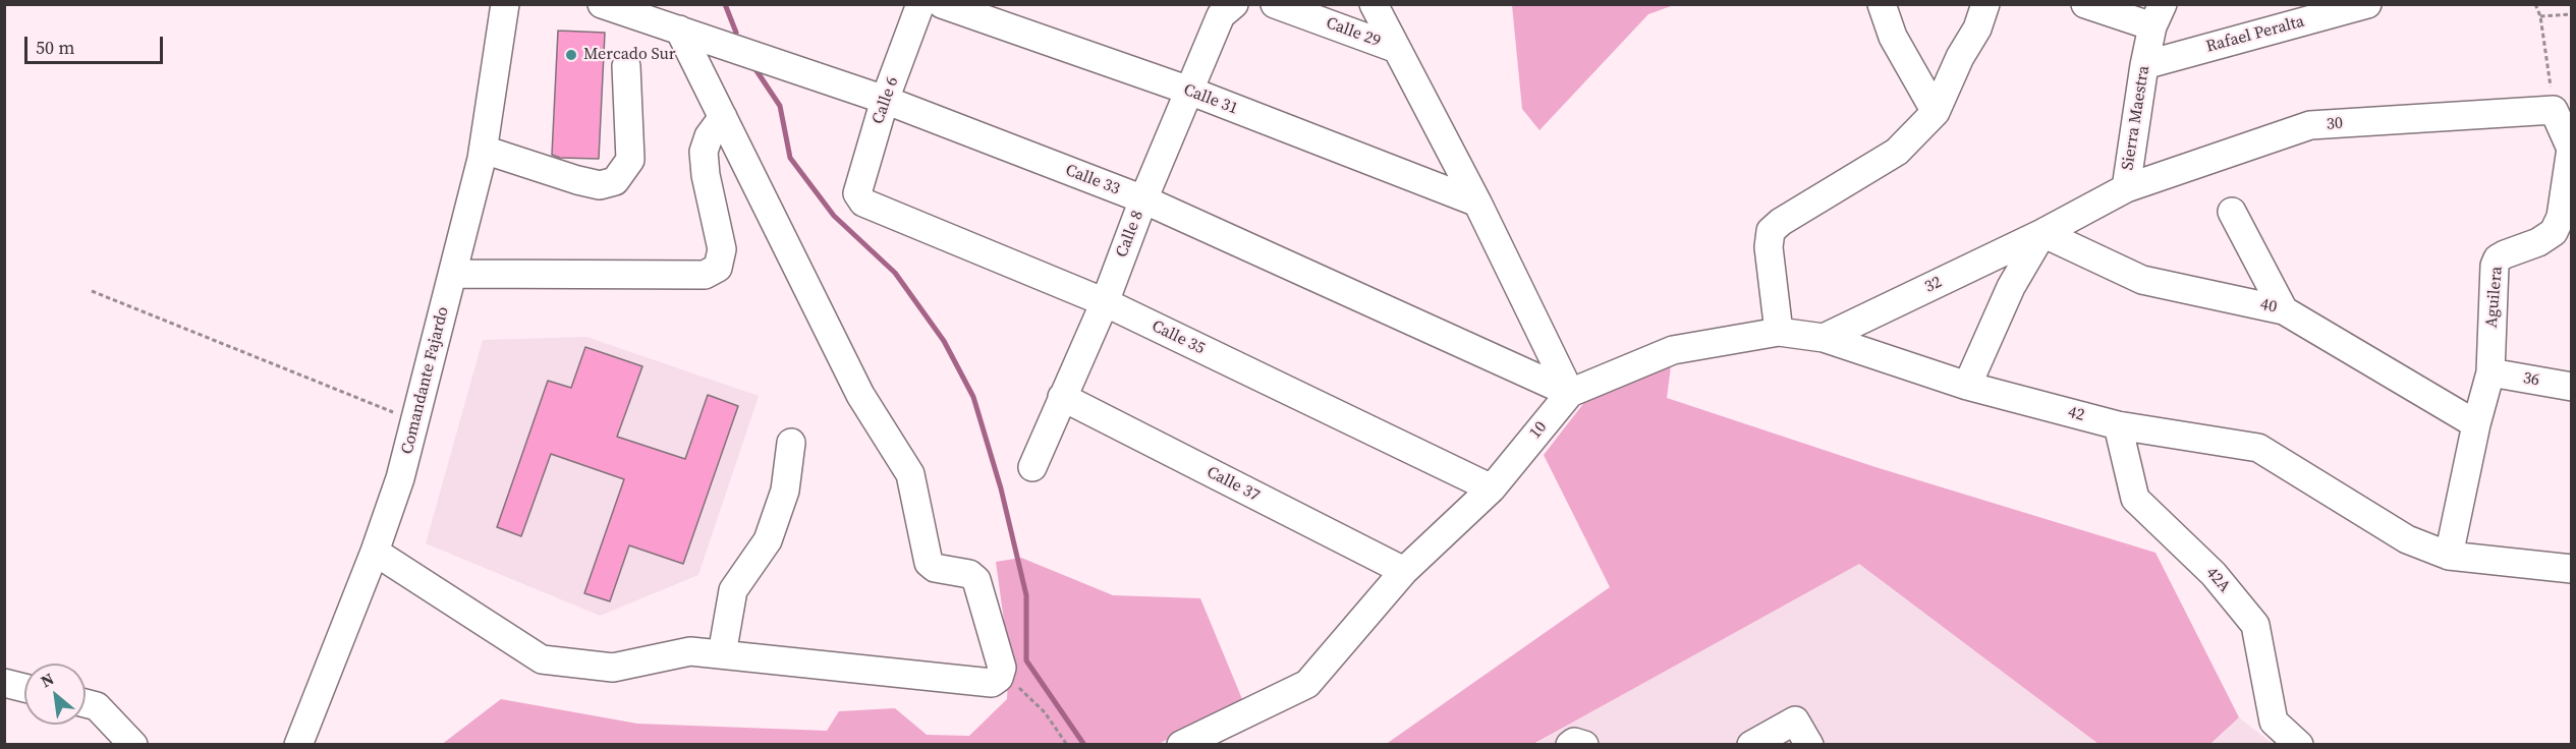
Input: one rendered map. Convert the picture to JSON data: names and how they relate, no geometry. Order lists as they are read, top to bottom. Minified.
{"streets":{"street":["Calle 29","Rafael Peralta","Calle 31","Calle 6","Sierra Maestra","30","Calle 33","Calle 8","32","Aguilera","40","Calle 35","36","Comandante Fajardo","42","10","Calle 37","42A"]},"crossings":[["Rafael Peralta","Sierra Maestra"],["Calle 31","Calle 8"],["Calle 6","Calle 33"],["Calle 6","Calle 35"],["Sierra Maestra","30"],["Sierra Maestra","32"],["Sierra Maestra","40"],["30","Aguilera"],["Calle 33","Calle 8"],["Calle 33","42"],["Calle 33","10"],["Calle 8","Calle 35"],["Calle 8","Calle 37"],["32","40"],["32","42"],["Aguilera","40"],["Aguilera","36"],["Aguilera","42"],["Calle 35","10"],["42","10"],["42","42A"],["10","Calle 37"]],"places":["Mercado Sur"],"scale_bar":"50 m","north":"top left"}
